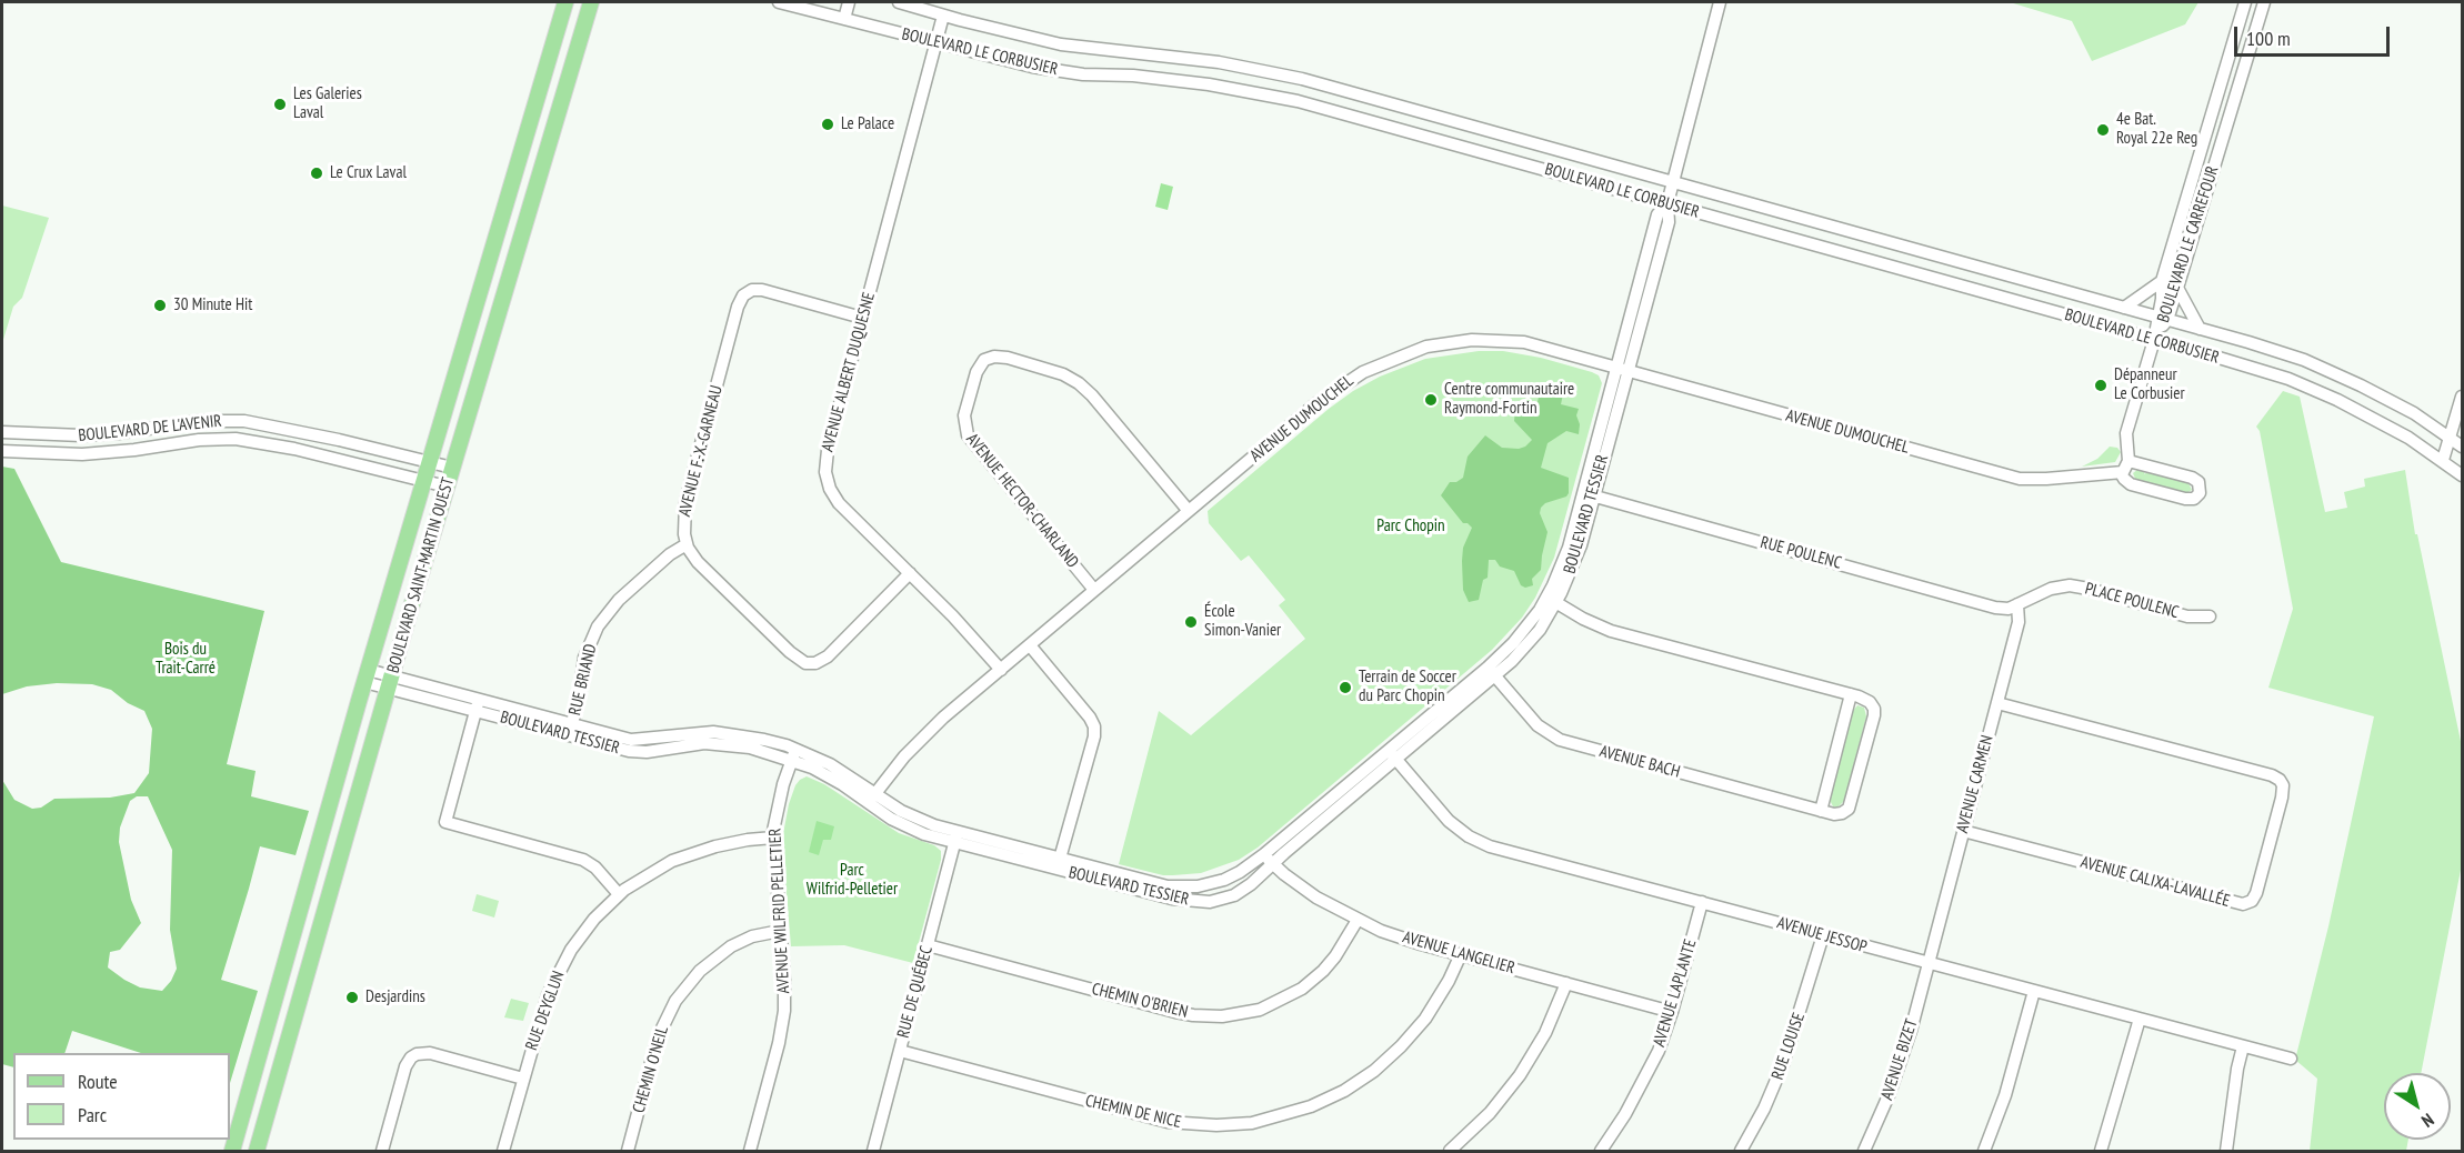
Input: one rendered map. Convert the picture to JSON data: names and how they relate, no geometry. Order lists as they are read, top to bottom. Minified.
{"streets":{"main road":["BOULEVARD SAINT-MARTIN OUEST"],"street":["BOULEVARD LE CORBUSIER","BOULEVARD LE CARREFOUR","AVENUE ALBERT DUQUESNE","AVENUE DUMOUCHEL","BOULEVARD DE L'AVENIR","AVENUE F.-X.-GARNEAU","AVENUE HECTOR-CHARLAND","BOULEVARD TESSIER","RUE POULENC","PLACE POULENC","RUE BRIAND","AVENUE BACH","AVENUE CARMEN","AVENUE CALIXA-LAVALLÉE","AVENUE WILFRID PELLETIER","AVENUE JESSOP","AVENUE LANGELIER","RUE DE QUÉBEC","AVENUE LAPLANTE","CHEMIN O'BRIEN","RUE DEYGLUN","RUE LOUISE","AVENUE BIZET","CHEMIN O'NEIL","CHEMIN DE NICE"]},"crossings":[["BOULEVARD LE CORBUSIER","BOULEVARD LE CARREFOUR"],["BOULEVARD LE CORBUSIER","AVENUE ALBERT DUQUESNE"],["BOULEVARD LE CORBUSIER","BOULEVARD TESSIER"],["AVENUE ALBERT DUQUESNE","AVENUE DUMOUCHEL"],["AVENUE ALBERT DUQUESNE","AVENUE F.-X.-GARNEAU"],["AVENUE DUMOUCHEL","AVENUE HECTOR-CHARLAND"],["AVENUE DUMOUCHEL","BOULEVARD TESSIER"],["BOULEVARD DE L'AVENIR","BOULEVARD SAINT-MARTIN OUEST"],["AVENUE F.-X.-GARNEAU","RUE BRIAND"],["BOULEVARD TESSIER","RUE POULENC"],["BOULEVARD TESSIER","BOULEVARD SAINT-MARTIN OUEST"],["BOULEVARD TESSIER","RUE BRIAND"],["BOULEVARD TESSIER","AVENUE BACH"],["BOULEVARD TESSIER","AVENUE WILFRID PELLETIER"],["BOULEVARD TESSIER","AVENUE JESSOP"],["BOULEVARD TESSIER","AVENUE LANGELIER"],["BOULEVARD TESSIER","RUE DE QUÉBEC"],["RUE POULENC","PLACE POULENC"],["RUE POULENC","AVENUE CARMEN"],["PLACE POULENC","AVENUE CARMEN"],["AVENUE CARMEN","AVENUE CALIXA-LAVALLÉE"],["AVENUE CARMEN","AVENUE JESSOP"],["AVENUE CARMEN","AVENUE BIZET"],["AVENUE WILFRID PELLETIER","RUE DEYGLUN"],["AVENUE WILFRID PELLETIER","CHEMIN O'NEIL"],["AVENUE JESSOP","AVENUE LAPLANTE"],["AVENUE JESSOP","RUE LOUISE"],["AVENUE JESSOP","AVENUE BIZET"],["AVENUE LANGELIER","AVENUE LAPLANTE"],["AVENUE LANGELIER","CHEMIN O'BRIEN"],["AVENUE LANGELIER","CHEMIN DE NICE"],["RUE DE QUÉBEC","CHEMIN O'BRIEN"],["RUE DE QUÉBEC","CHEMIN DE NICE"]],"parks":["Parc Chopin","Bois du Trait-Carré","Parc Wilfrid-Pelletier"],"places":["Les Galeries Laval","Le Palace","4e Bat. Royal 22e Reg","Le Crux Laval","30 Minute Hit","Dépanneur Le Corbusier","Centre communautaire Raymond-Fortin","École Simon-Vanier","Terrain de Soccer du Parc Chopin","Desjardins"],"legend":["Route","Parc"],"scale_bar":"100 m","north":"bottom right"}
